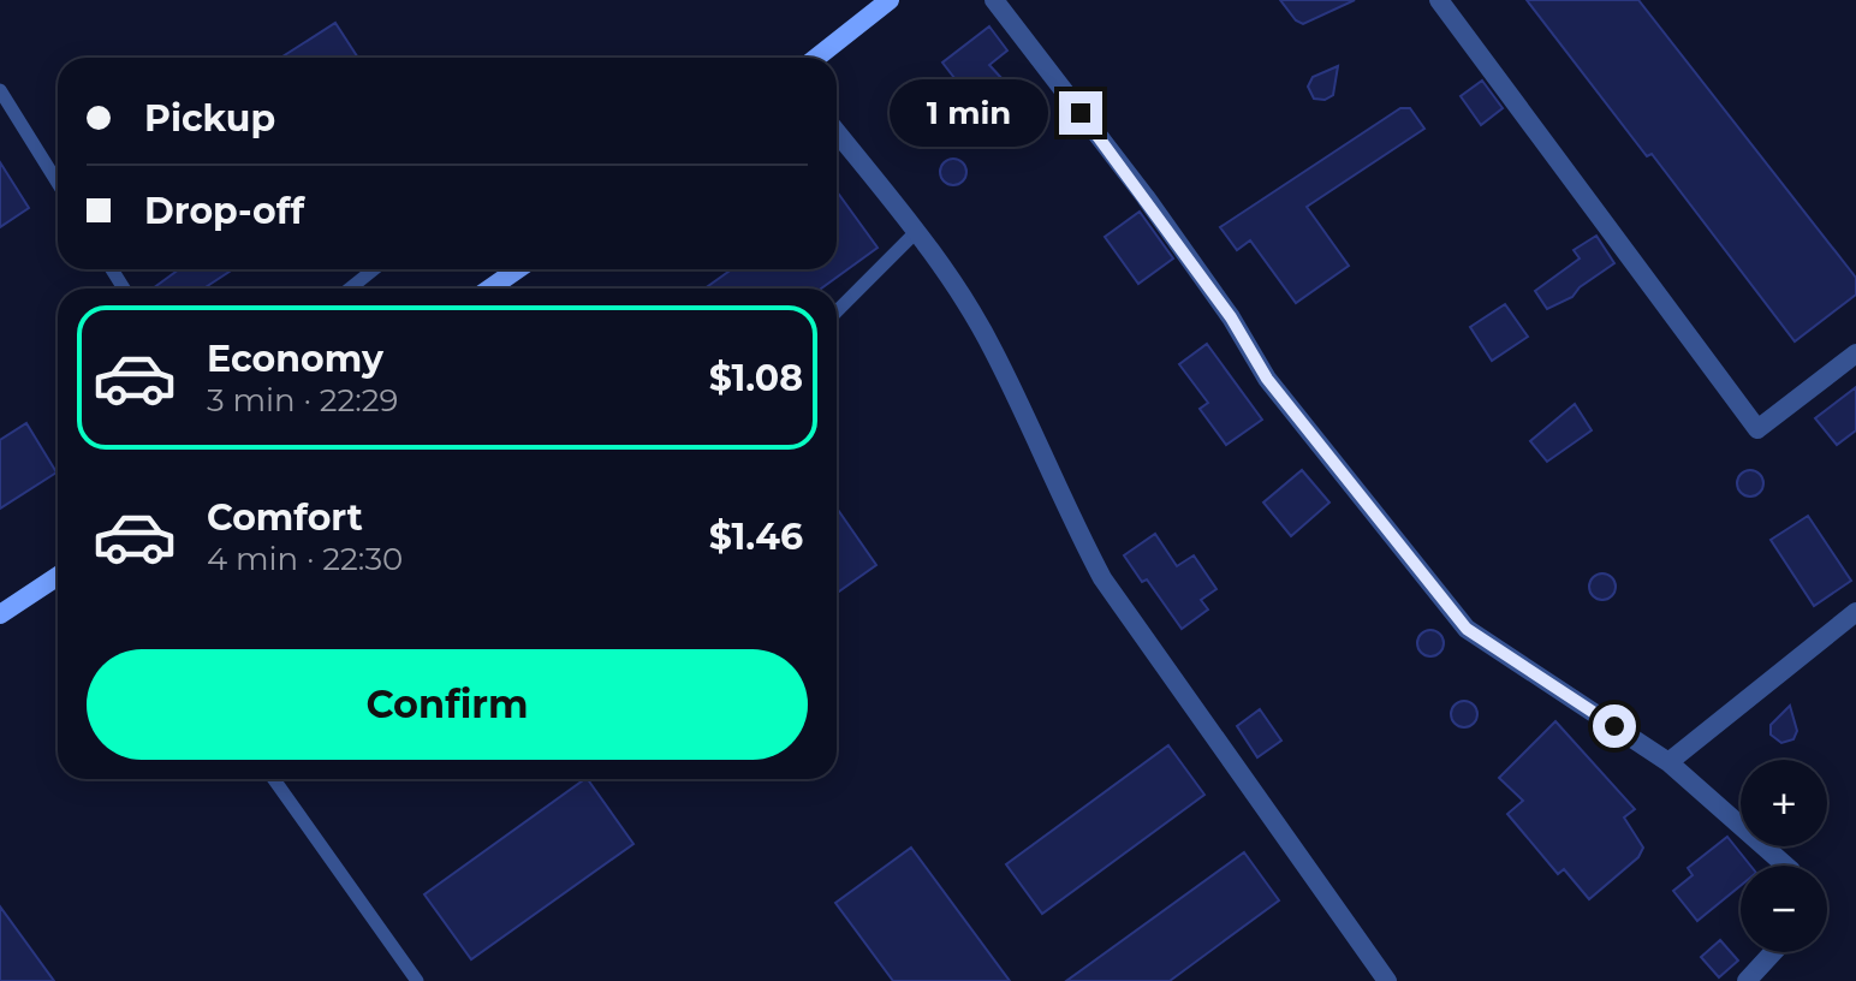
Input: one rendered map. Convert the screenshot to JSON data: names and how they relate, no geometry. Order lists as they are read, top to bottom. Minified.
{"page":{"banner":["Pickup","Drop-off"],"bubble":"1 min","list":[{"name":"Economy","note":"3 min · 22:29","value":"$1.08"},{"name":"Comfort","note":"4 min · 22:30","value":"$1.46"}],"buttons":"Confirm","map_buttons":["+","−"]}}
